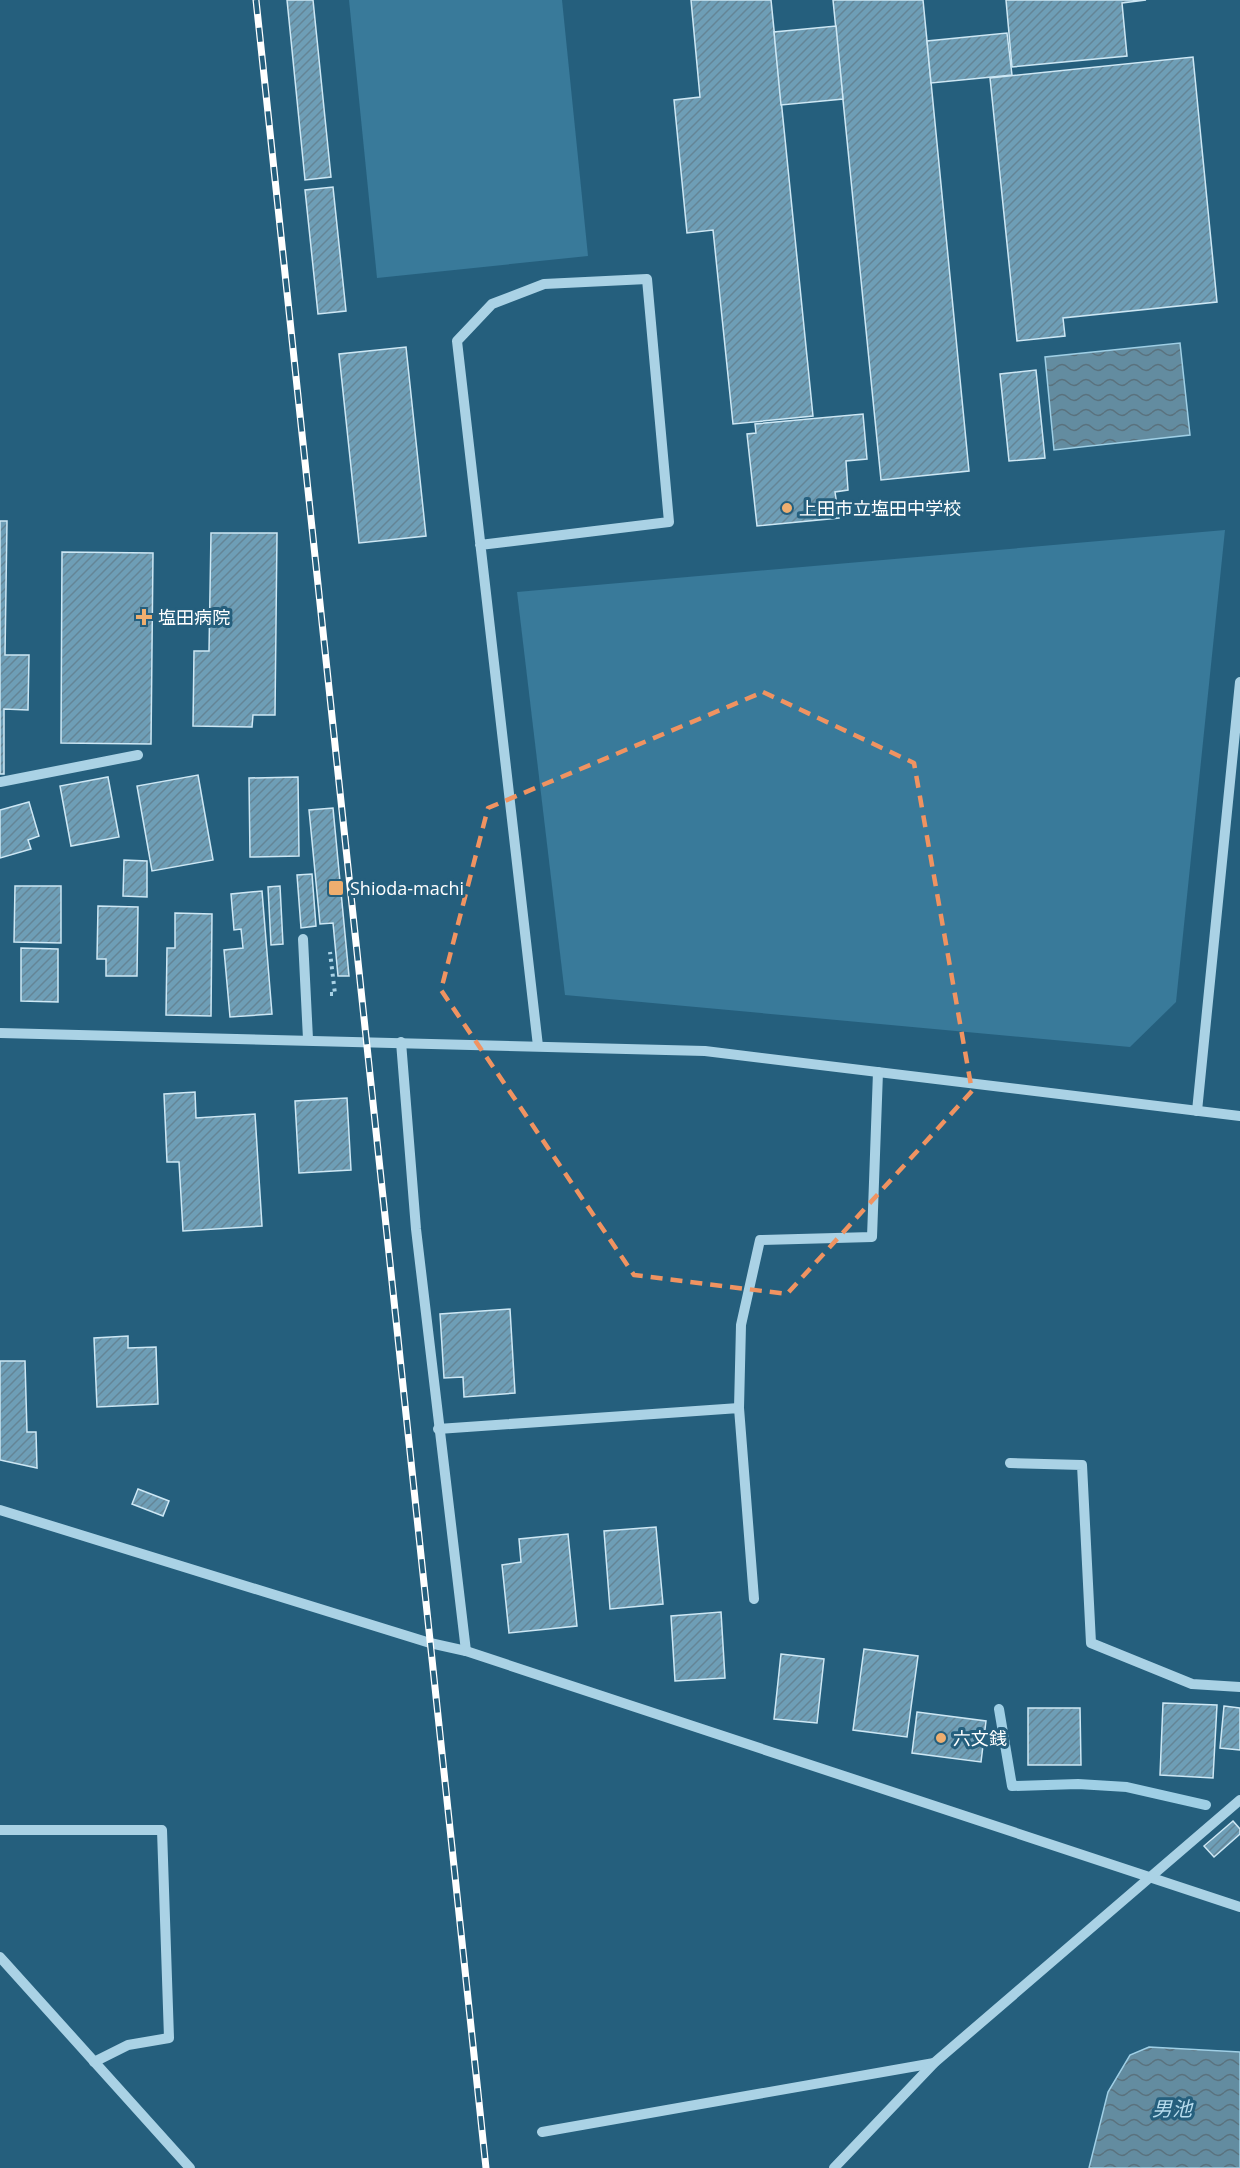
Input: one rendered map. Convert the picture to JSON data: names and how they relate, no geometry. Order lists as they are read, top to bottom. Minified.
{"water":["男池"],"places":{"other":["上田市立塩田中学校","六文銭"],"health":["塩田病院"],"transit":["Shioda-machi"]}}
